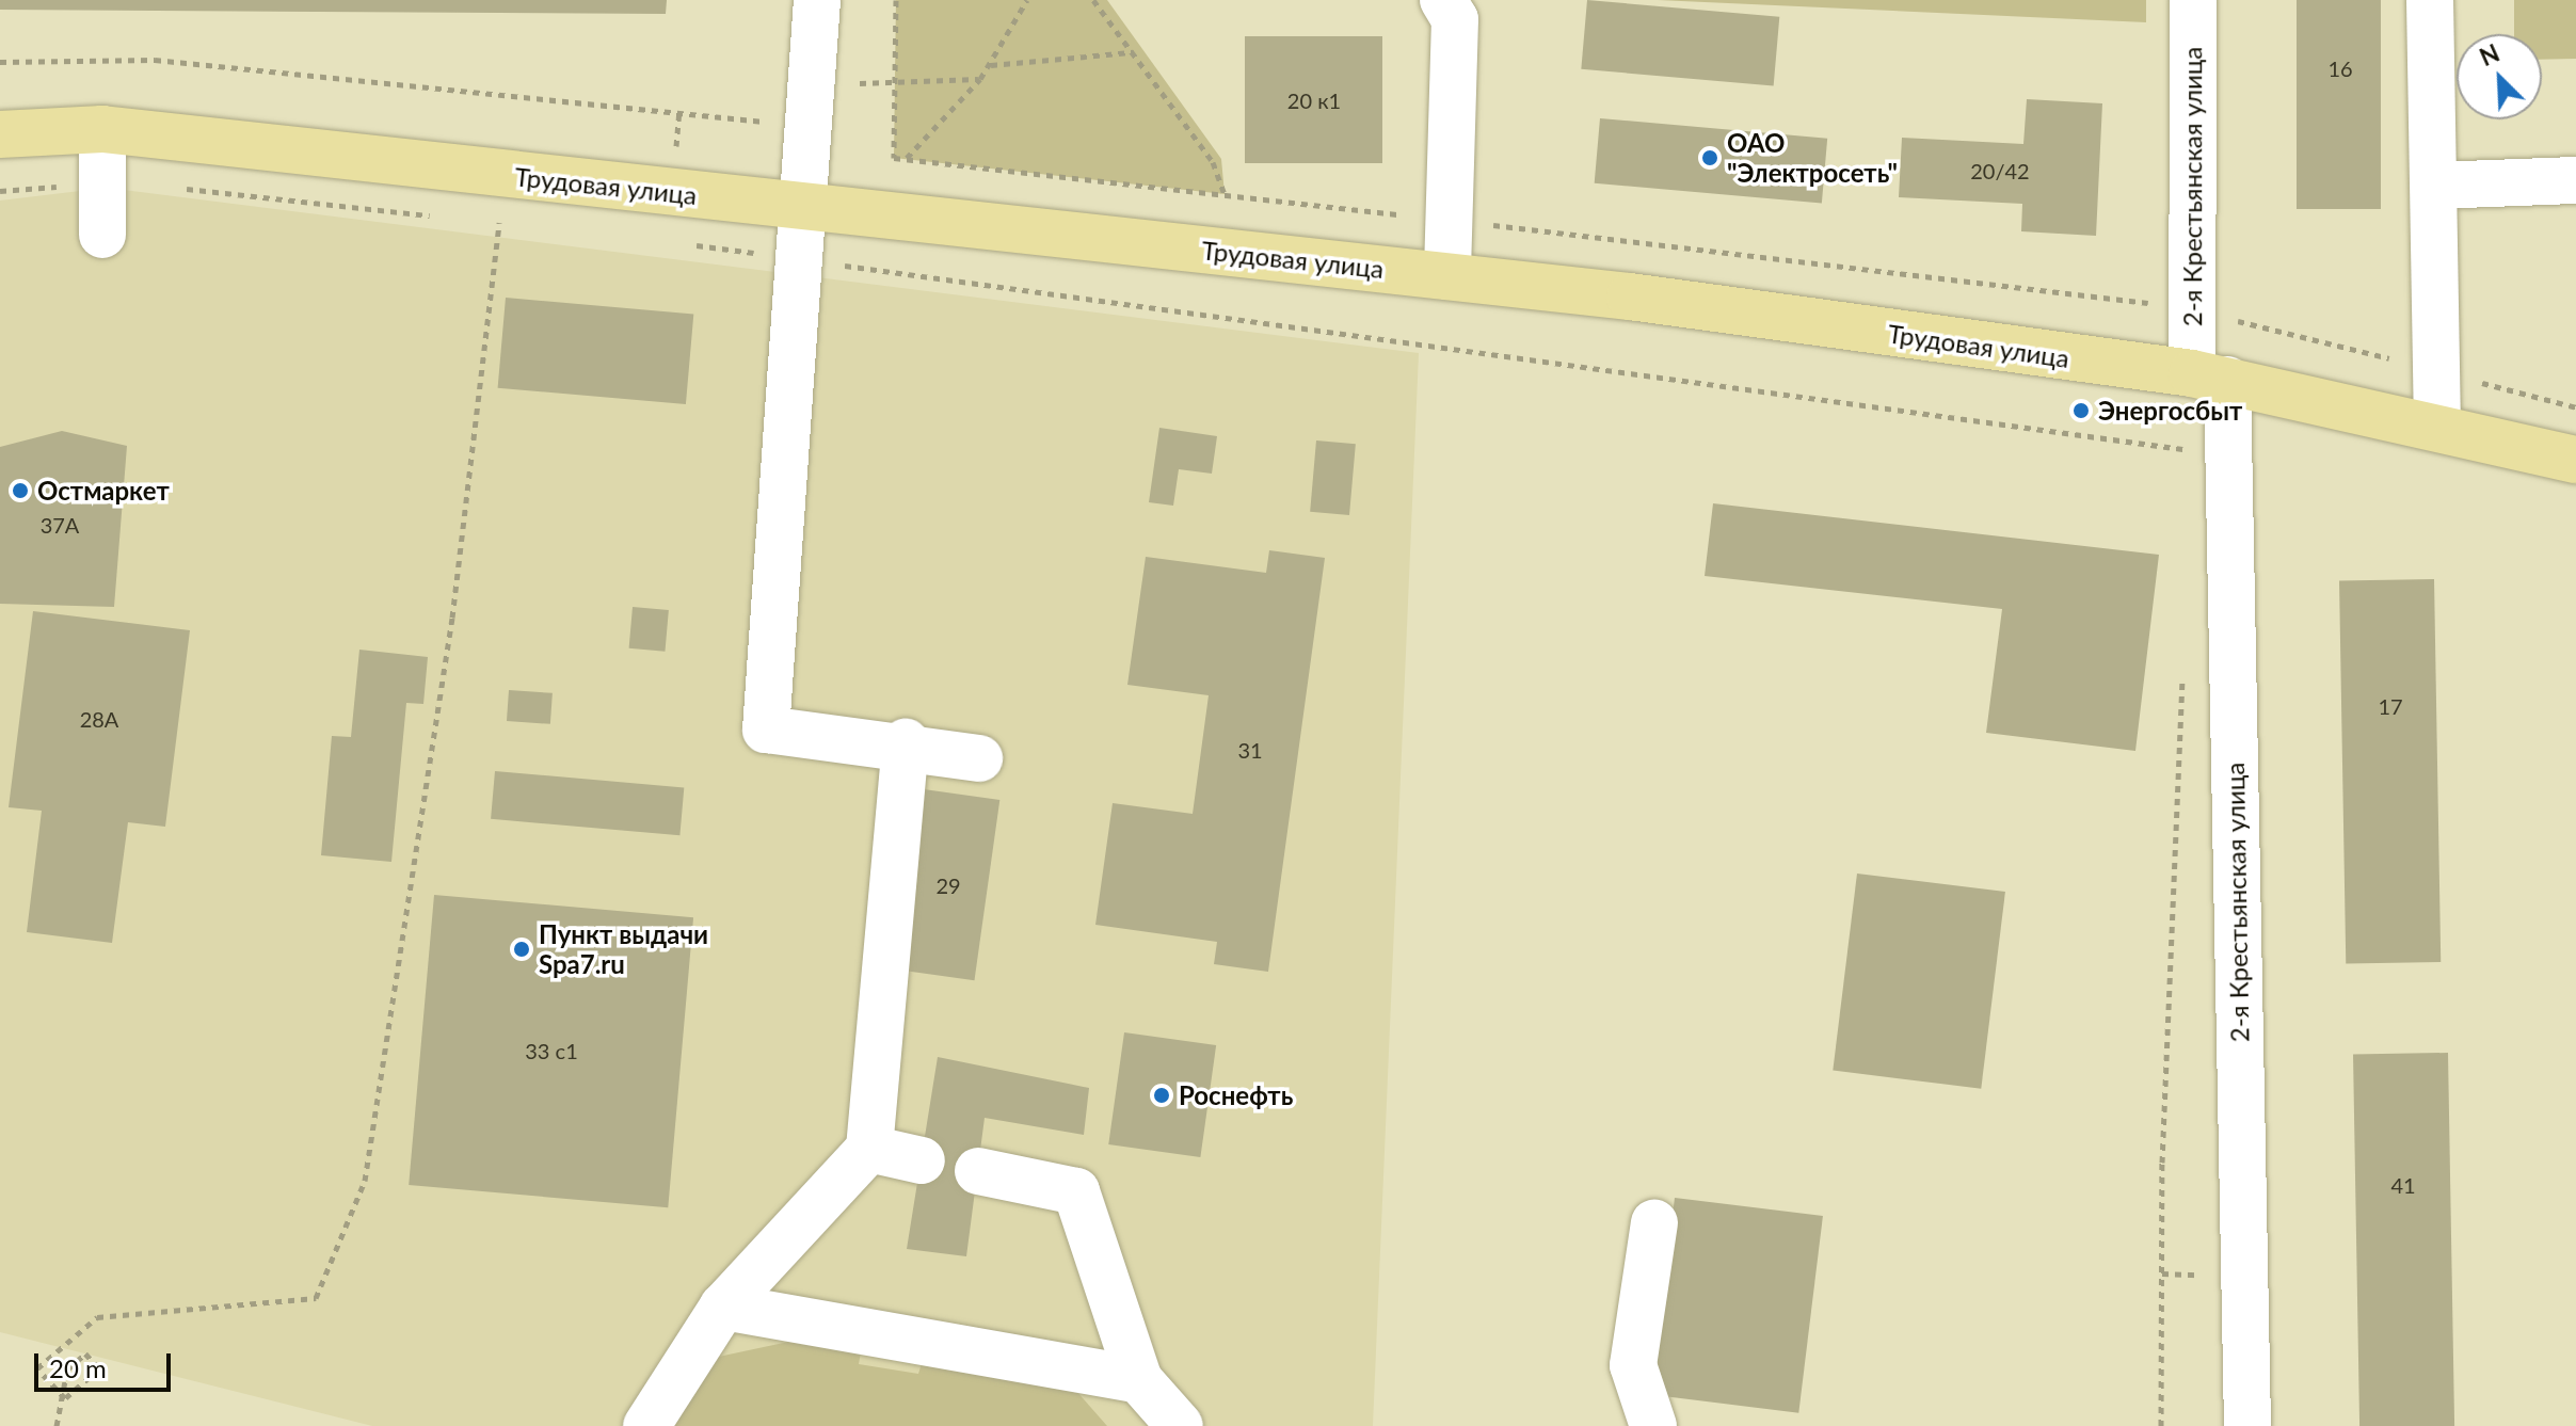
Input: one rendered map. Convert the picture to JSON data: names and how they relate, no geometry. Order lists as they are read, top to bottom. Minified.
{"streets":{"main road":["Трудовая улица"],"street":["2-я Крестьянская улица"]},"crossings":[["Трудовая улица","2-я Крестьянская улица"]],"places":["ОАО \"Электросеть\"","Энергосбыт","Остмаркет","Пункт выдачи Spa7.ru","Роснефть"],"house_numbers":["16","20 к1","20/42","37А","17","28А","31","29","33 с1","41"],"scale_bar":"20 m","north":"top left"}
